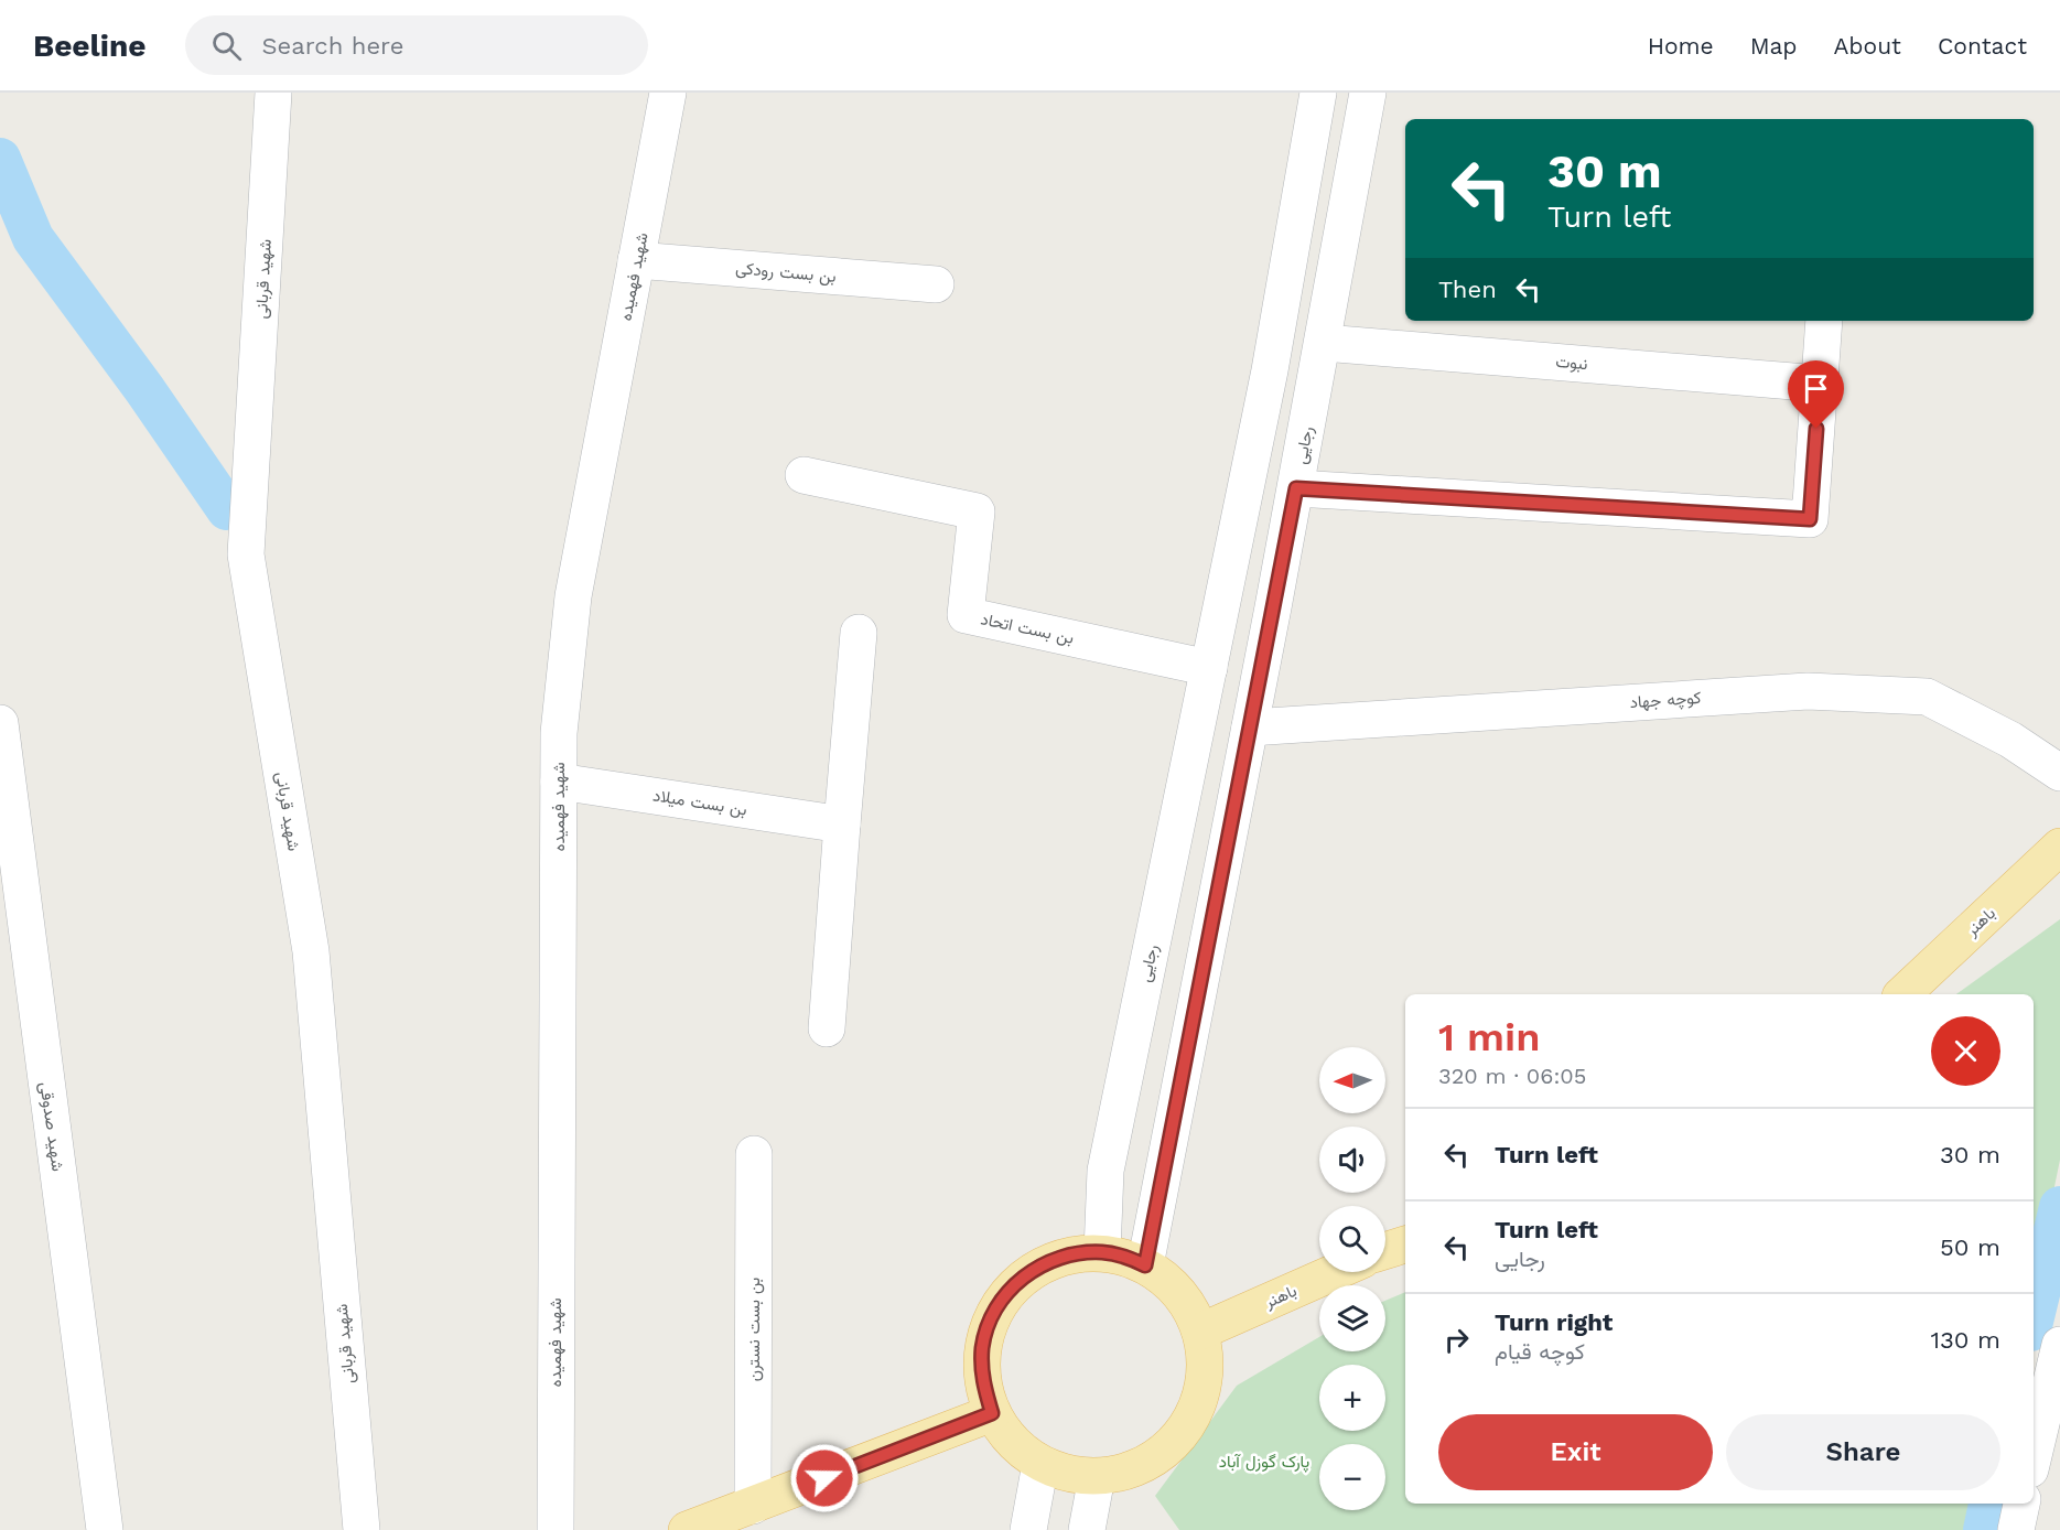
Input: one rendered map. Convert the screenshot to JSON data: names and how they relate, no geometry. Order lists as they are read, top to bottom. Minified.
{"streets":{"main road":["باهنر"],"street":["بن بست رودکی","شهید فهمیده","شهید قربانی","نبوت","رجایی","بن بست اتحاد","کوچه جهاد","بن بست میلاد","شهید صدوقی","بن بست نسترن"]},"crossings":[["بن بست رودکی","شهید فهمیده"],["شهید فهمیده","بن بست میلاد"],["نبوت","رجایی"],["رجایی","بن بست اتحاد"],["رجایی","کوچه جهاد"],["رجایی","باهنر"]],"parks":["پارک گوزل آباد"],"north":"left","page":{"header":"Beeline","search":"Search here","nav":["Home","Map","About","Contact"],"turn":["30 m","Turn left"],"then":"Then","heading":["1 min","320 m · 06:05"],"map_buttons":["+","−"],"list":[{"name":"Turn left","value":"30 m"},{"name":"Turn left","note":"رجایی","value":"50 m"},{"name":"Turn right","note":"کوچه قیام","value":"130 m"}],"buttons":["Exit","Share"]}}
